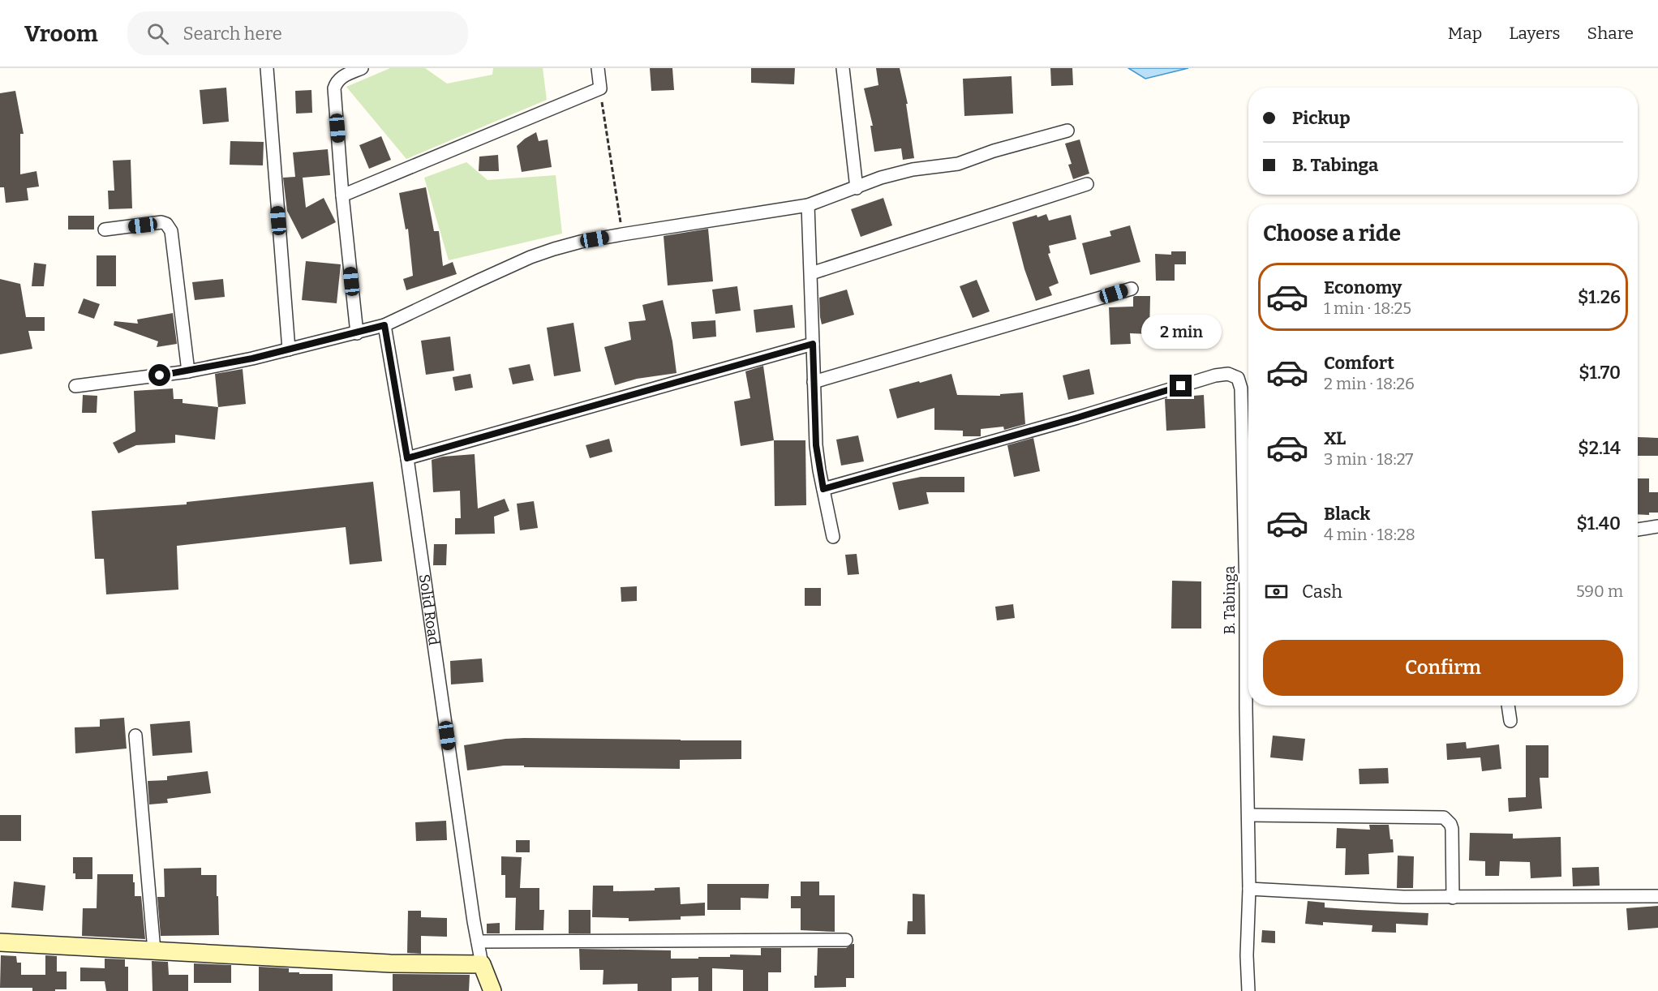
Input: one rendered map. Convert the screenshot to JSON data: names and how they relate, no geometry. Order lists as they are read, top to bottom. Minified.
{"streets":{"street":["B. Tabinga","Solid Road"]},"page":{"header":"Vroom","search":"Search here","nav":["Map","Layers","Share"],"banner":["Pickup","B. Tabinga"],"heading":"Choose a ride","list":[{"name":"Economy","note":"1 min · 18:25","value":"$1.26"},{"name":"Comfort","note":"2 min · 18:26","value":"$1.70"},{"name":"XL","note":"3 min · 18:27","value":"$2.14"},{"name":"Black","note":"4 min · 18:28","value":"$1.40"}],"bubble":"2 min","pay":["Cash","590 m"],"buttons":"Confirm"}}
